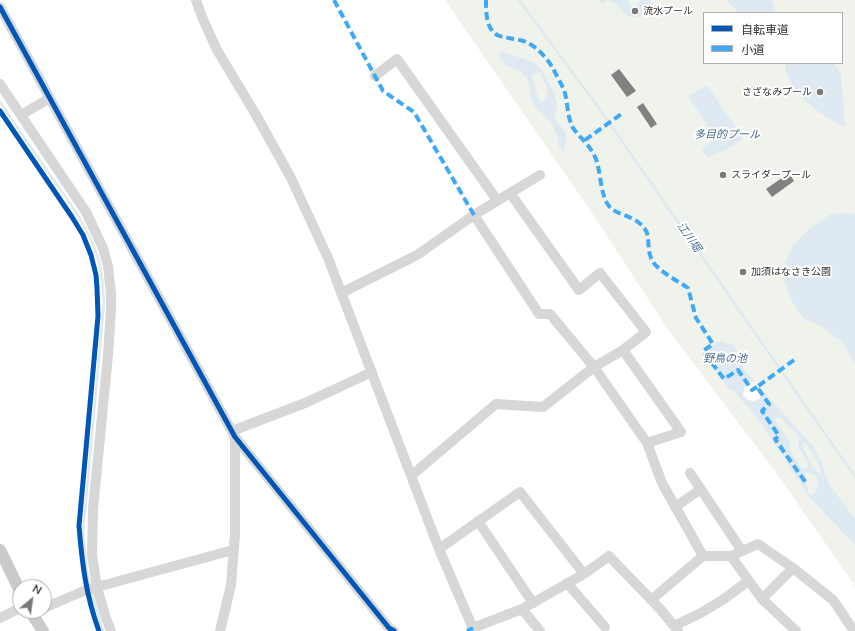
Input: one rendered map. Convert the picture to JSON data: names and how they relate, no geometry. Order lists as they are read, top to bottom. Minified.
{"water":["多目的プール","江川堀","野鳥の池"],"places":["流水プール","さざなみプール","スライダープール","加須はなさき公園"],"legend":["自転車道","小道"],"north":"top right"}
